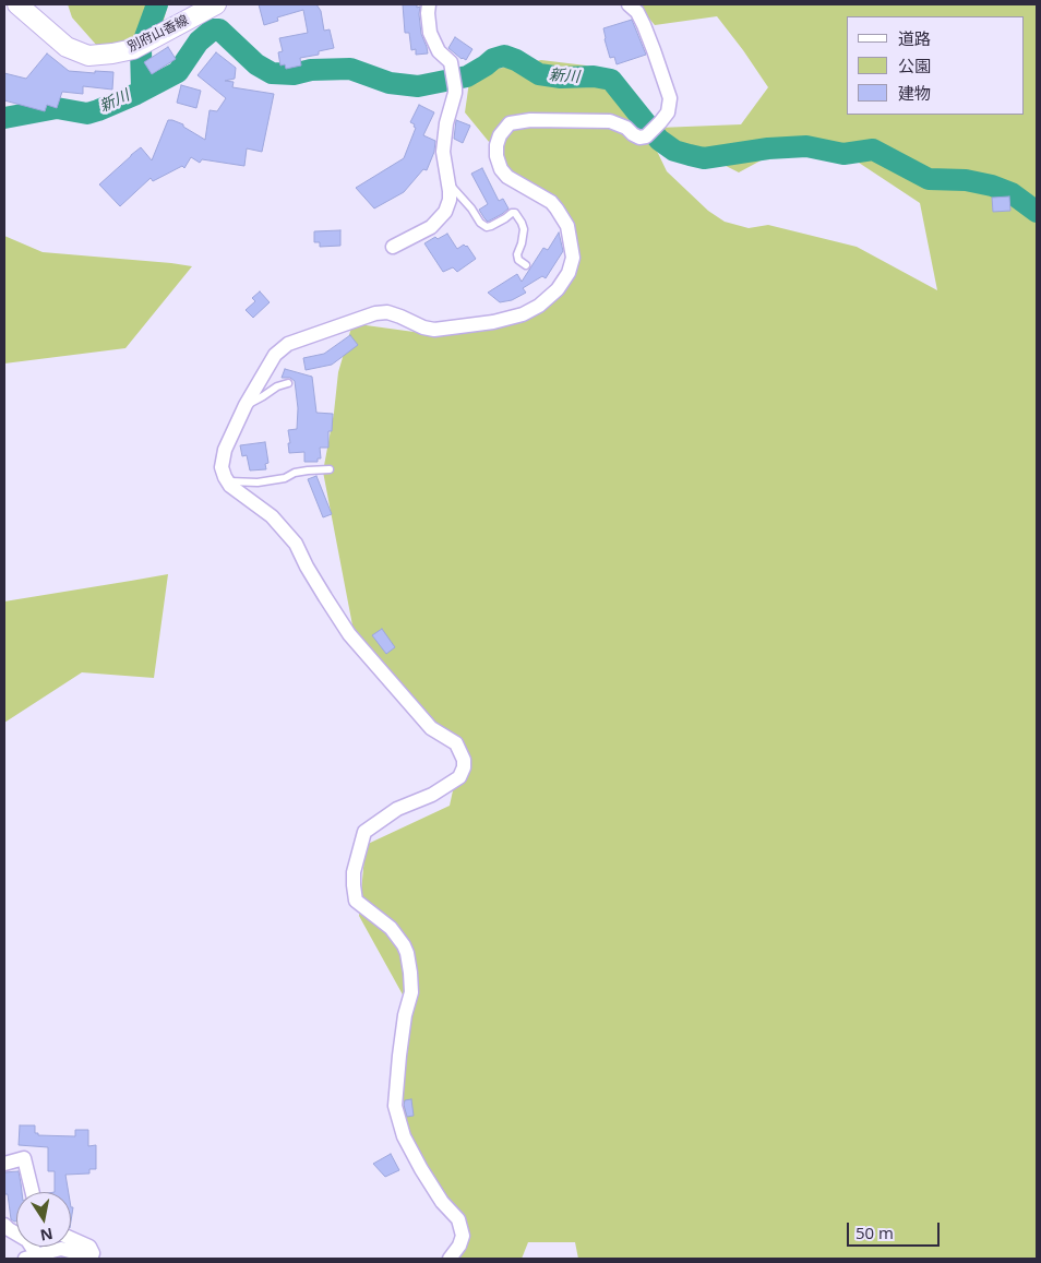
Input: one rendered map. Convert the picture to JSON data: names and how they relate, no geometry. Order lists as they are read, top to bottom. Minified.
{"streets":{"main road":["別府山香線"]},"water":["新川"],"legend":["道路","公園","建物"],"scale_bar":"50 m","north":"bottom"}
